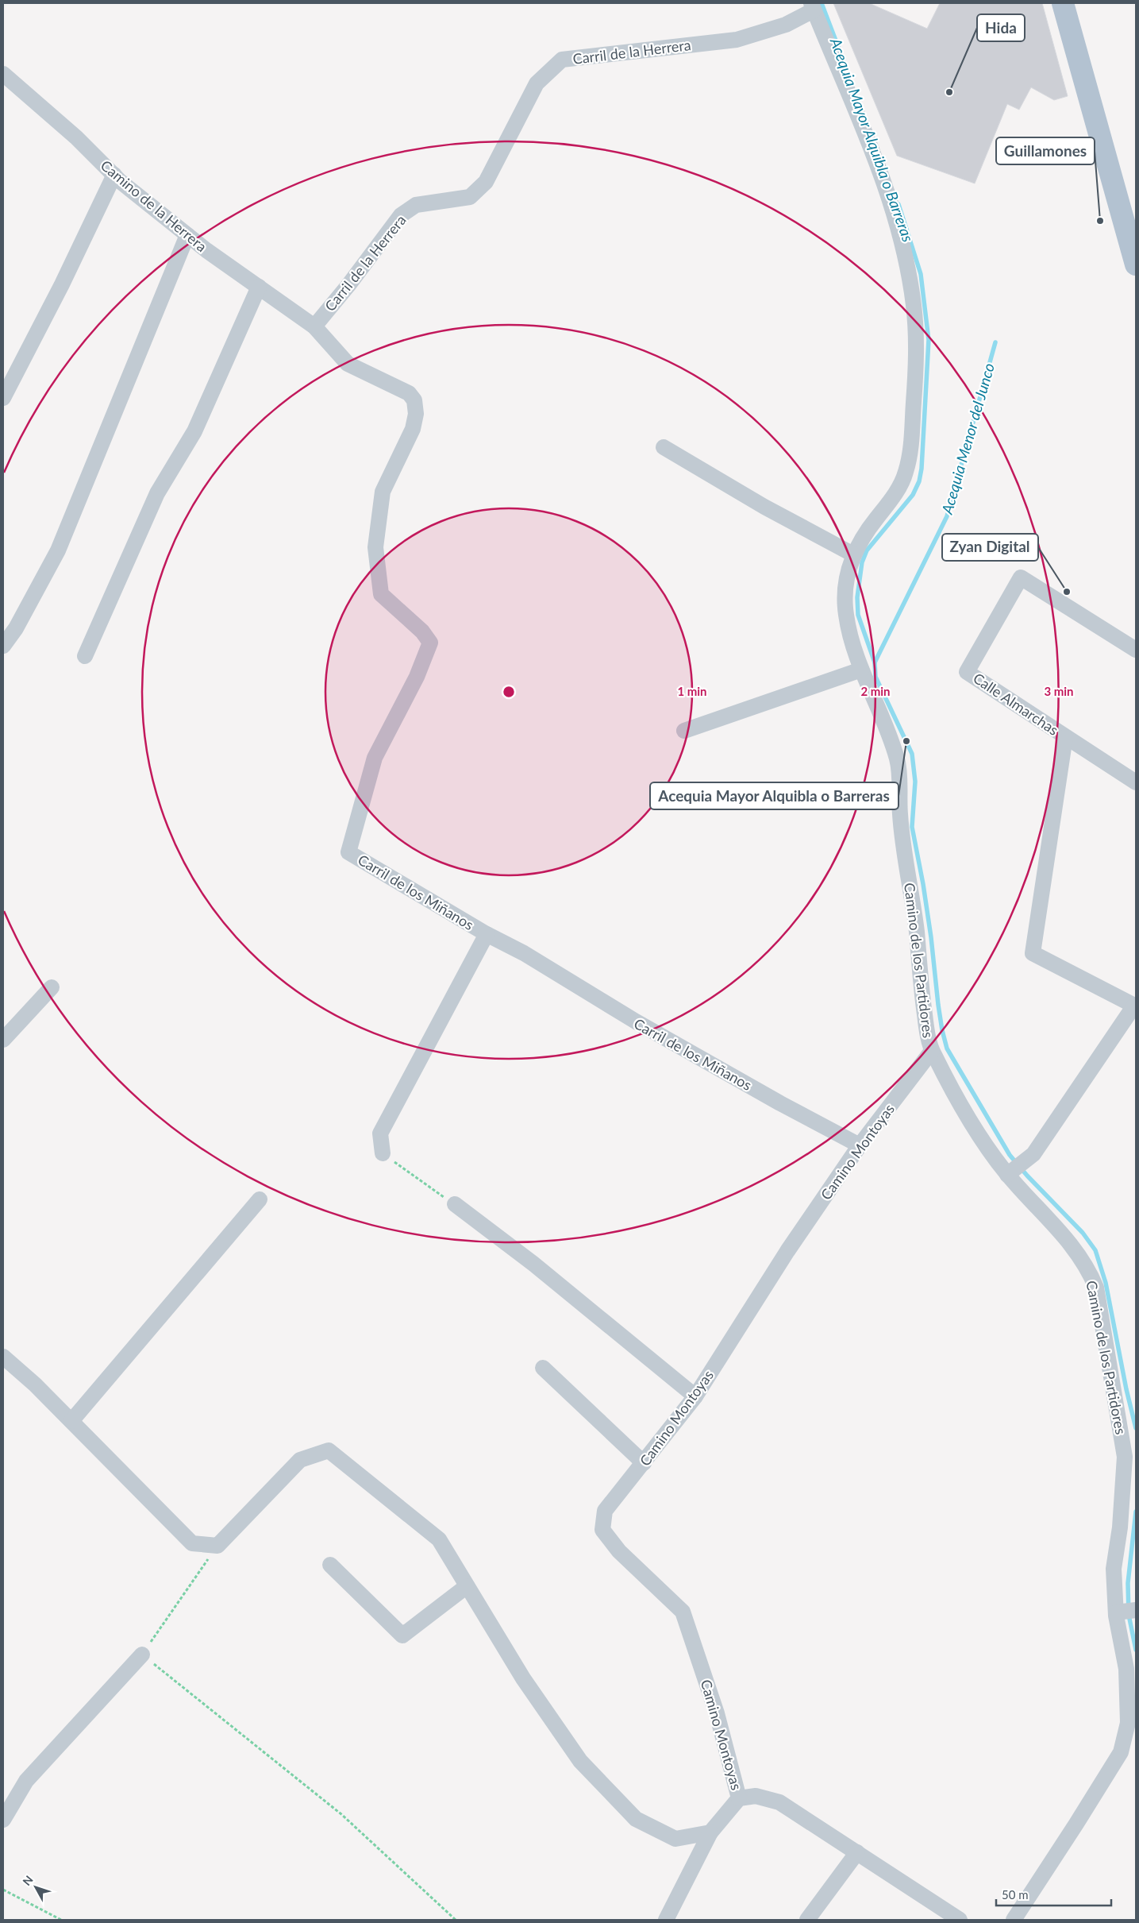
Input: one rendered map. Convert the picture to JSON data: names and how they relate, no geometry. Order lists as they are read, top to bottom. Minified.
{"streets":{"street":["Carril de la Herrera","Camino de la Herrera","Calle Almarchas","Carril de los Miñanos","Camino de los Partidores","Camino Montoyas"]},"crossings":[["Carril de la Herrera","Camino de la Herrera"],["Carril de la Herrera","Carril de los Miñanos"],["Carril de la Herrera","Camino de los Partidores"],["Camino de la Herrera","Carril de los Miñanos"],["Carril de los Miñanos","Camino Montoyas"],["Camino de los Partidores","Camino Montoyas"]],"water":["Acequia Mayor Alquibla o Barreras","Acequia Menor del Junco"],"places":["Hida","Guillamones","Zyan Digital","Acequia Mayor Alquibla o Barreras"],"scale_bar":"50 m","north":"top left","rings":["1 min","2 min","3 min"]}
